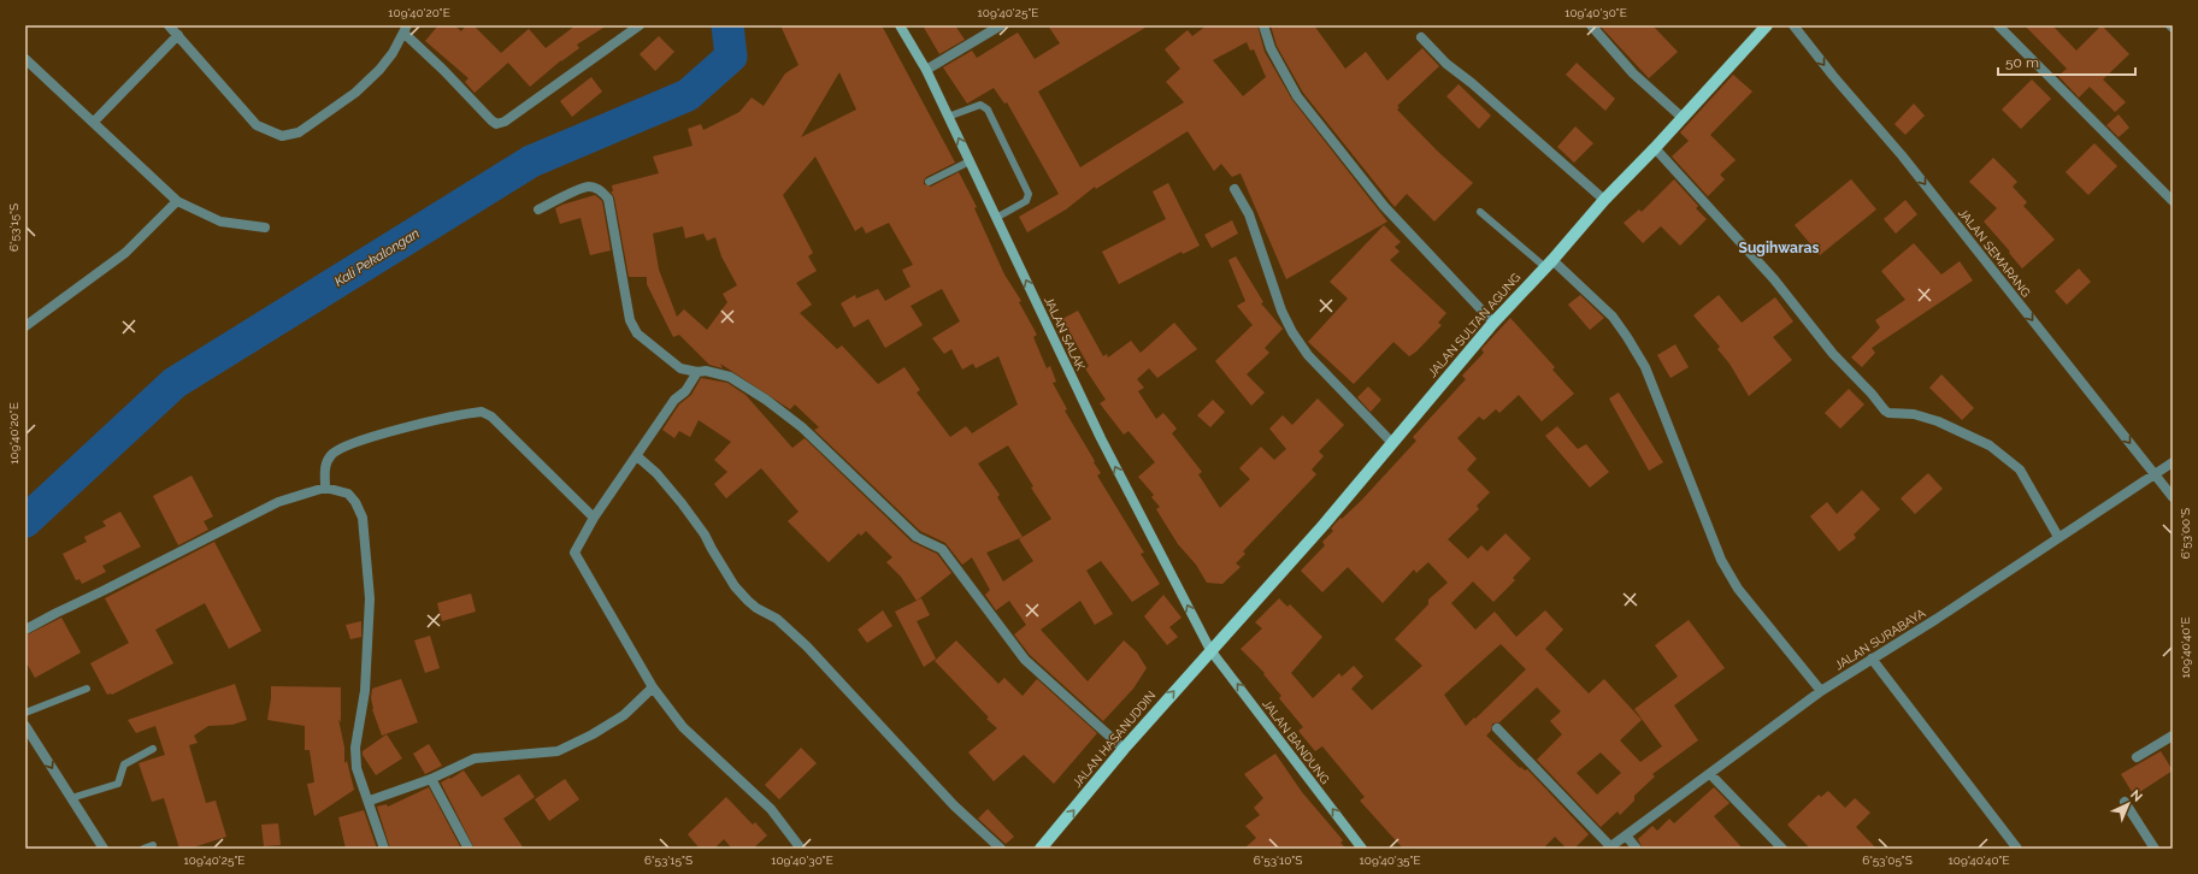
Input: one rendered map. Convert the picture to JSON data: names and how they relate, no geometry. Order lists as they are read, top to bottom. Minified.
{"streets":{"main road":["JALAN SULTAN AGUNG","JALAN SALAK","JALAN HASANUDDIN","JALAN BANDUNG"],"street":["JALAN SEMARANG","JALAN SURABAYA"]},"crossings":[["JALAN SEMARANG","JALAN SURABAYA"],["JALAN SULTAN AGUNG","JALAN SALAK"],["JALAN SULTAN AGUNG","JALAN HASANUDDIN"],["JALAN SULTAN AGUNG","JALAN BANDUNG"],["JALAN SALAK","JALAN HASANUDDIN"],["JALAN SALAK","JALAN BANDUNG"],["JALAN HASANUDDIN","JALAN BANDUNG"]],"one_way":["JALAN SEMARANG","JALAN SALAK","JALAN HASANUDDIN","JALAN BANDUNG"],"districts":["Sugihwaras"],"water":["Kali Pekalongan"],"scale_bar":"50 m","north":"top right","coordinates":["109°40'20\"E","109°40'25\"E","109°40'30\"E","6°53'15\"S","6°53'00\"S","109°40'40\"E","6°53'10\"S","109°40'35\"E","6°53'05\"S"]}
